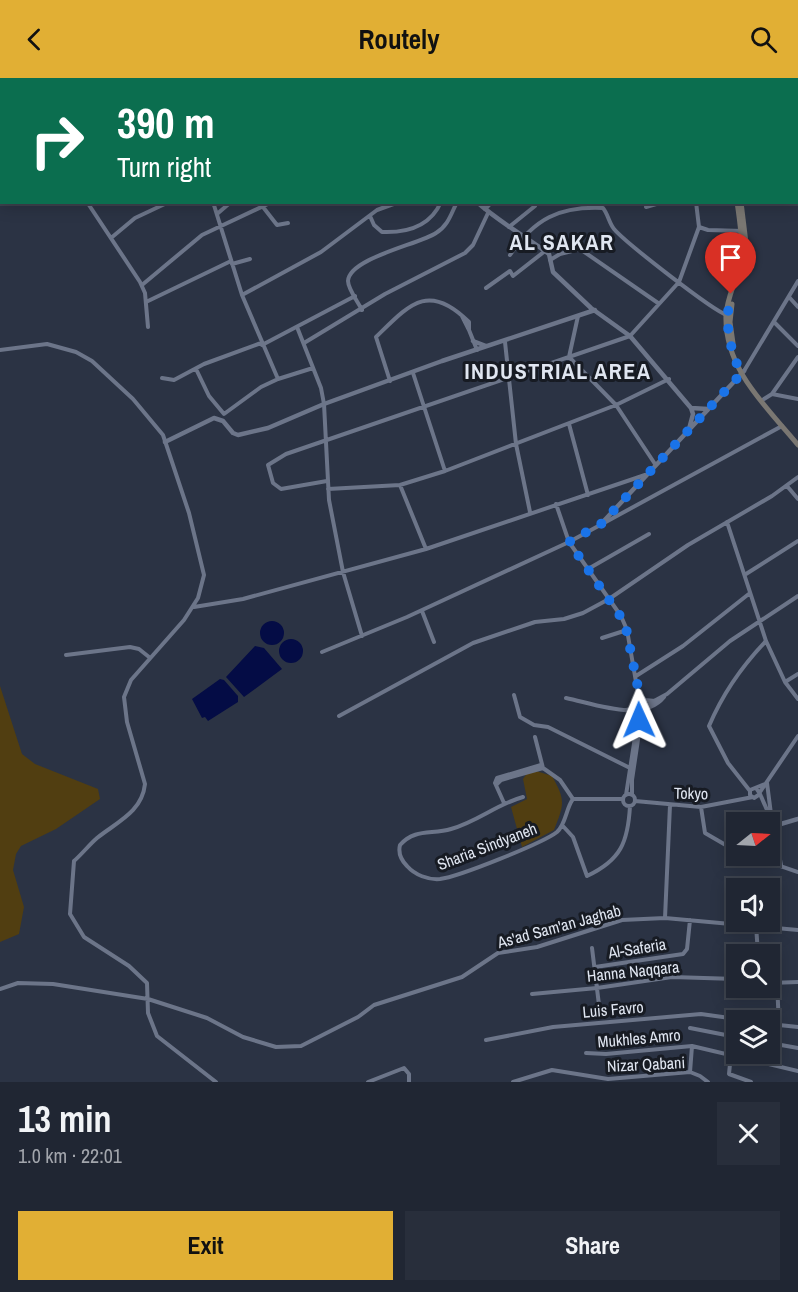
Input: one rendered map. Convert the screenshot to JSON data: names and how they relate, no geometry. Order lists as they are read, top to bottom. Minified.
{"streets":{"street":["Tokyo","Sharia Sindyaneh","As'ad Sam'an Jaghab","Al-Saferia","Hanna Naqqara","Luis Favro","Mukhles Amro","Nizar Qabani"]},"crossings":[["As'ad Sam'an Jaghab","Al-Saferia"]],"districts":["AL SAKAR","INDUSTRIAL AREA"],"north":"right","page":{"header":"Routely","turn":["390 m","Turn right"],"heading":["13 min","1.0 km · 22:01"],"buttons":["Exit","Share"]}}
